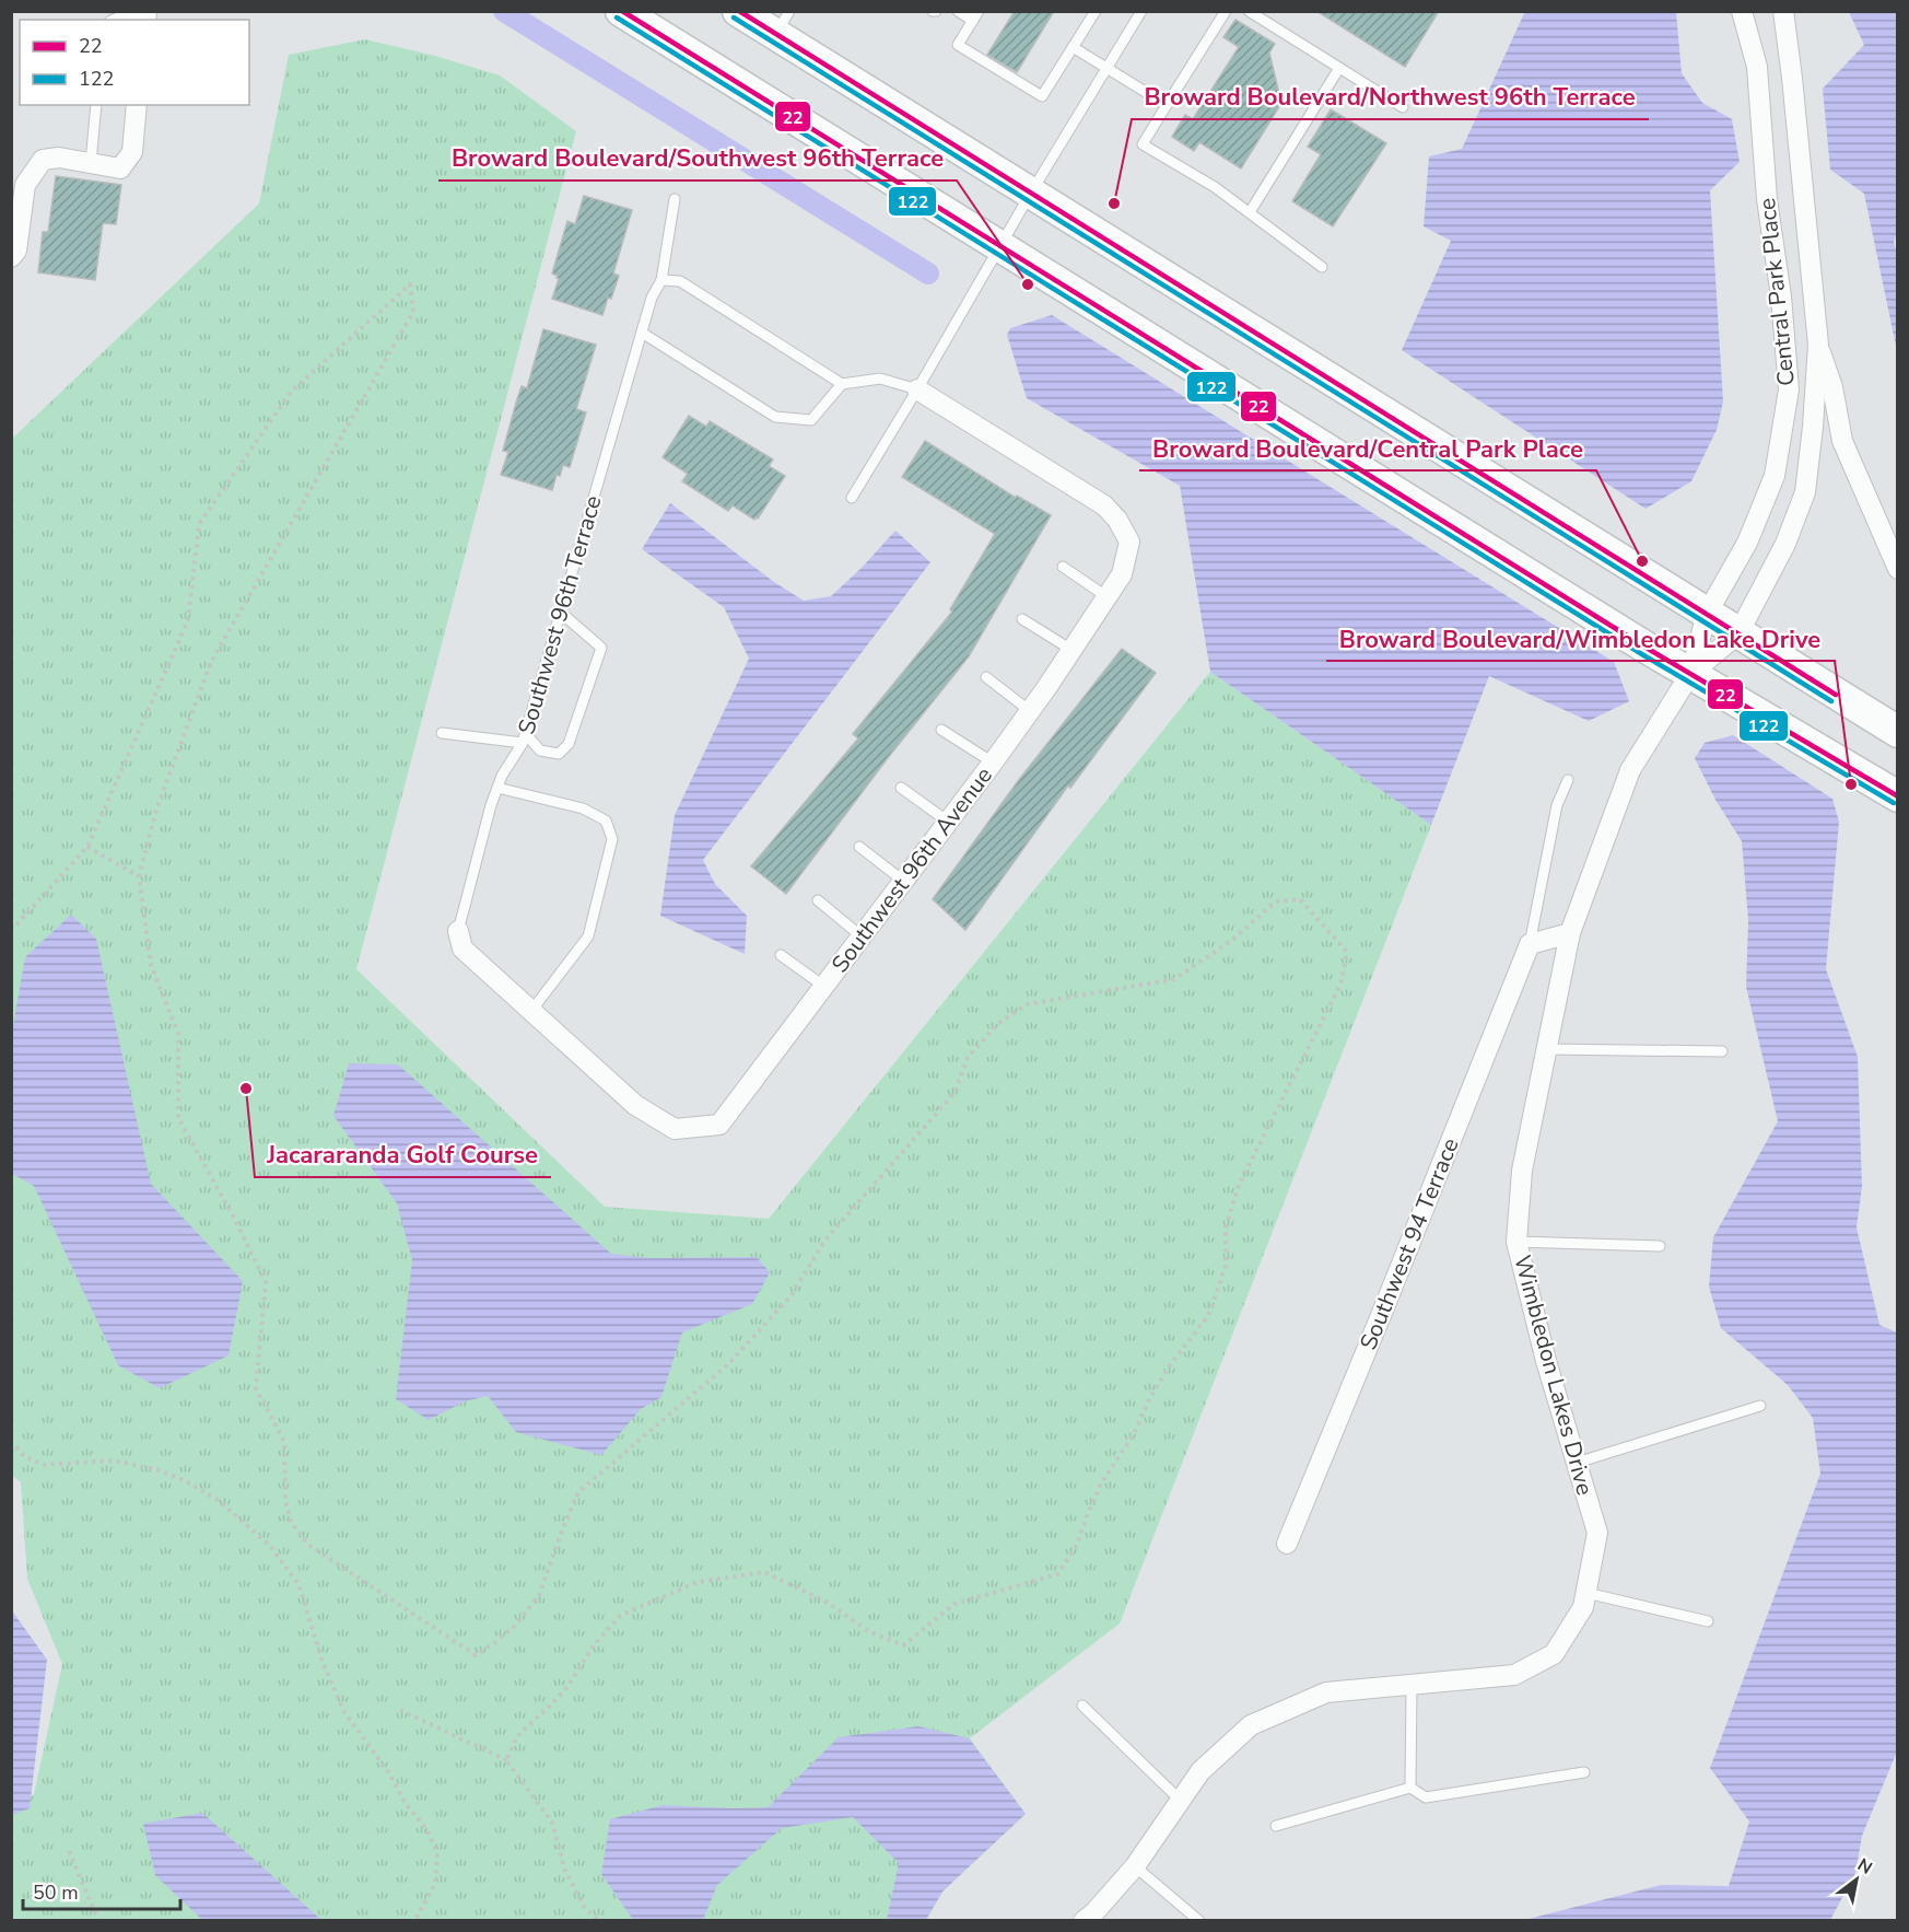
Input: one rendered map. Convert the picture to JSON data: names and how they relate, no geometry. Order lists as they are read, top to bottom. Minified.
{"streets":{"street":["Central Park Place","Southwest 96th Avenue","Southwest 94 Terrace","Wimbledon Lakes Drive"],"lane":["Southwest 96th Terrace"]},"crossings":[["Central Park Place","Wimbledon Lakes Drive"],["Southwest 96th Terrace","Southwest 96th Avenue"]],"places":["Broward Boulevard/Northwest 96th Terrace","Broward Boulevard/Southwest 96th Terrace","Broward Boulevard/Central Park Place","Broward Boulevard/Wimbledon Lake Drive","Jacararanda Golf Course"],"lines":["transit line 22","transit line 122"],"legend":["22","122"],"scale_bar":"50 m","north":"top right"}
